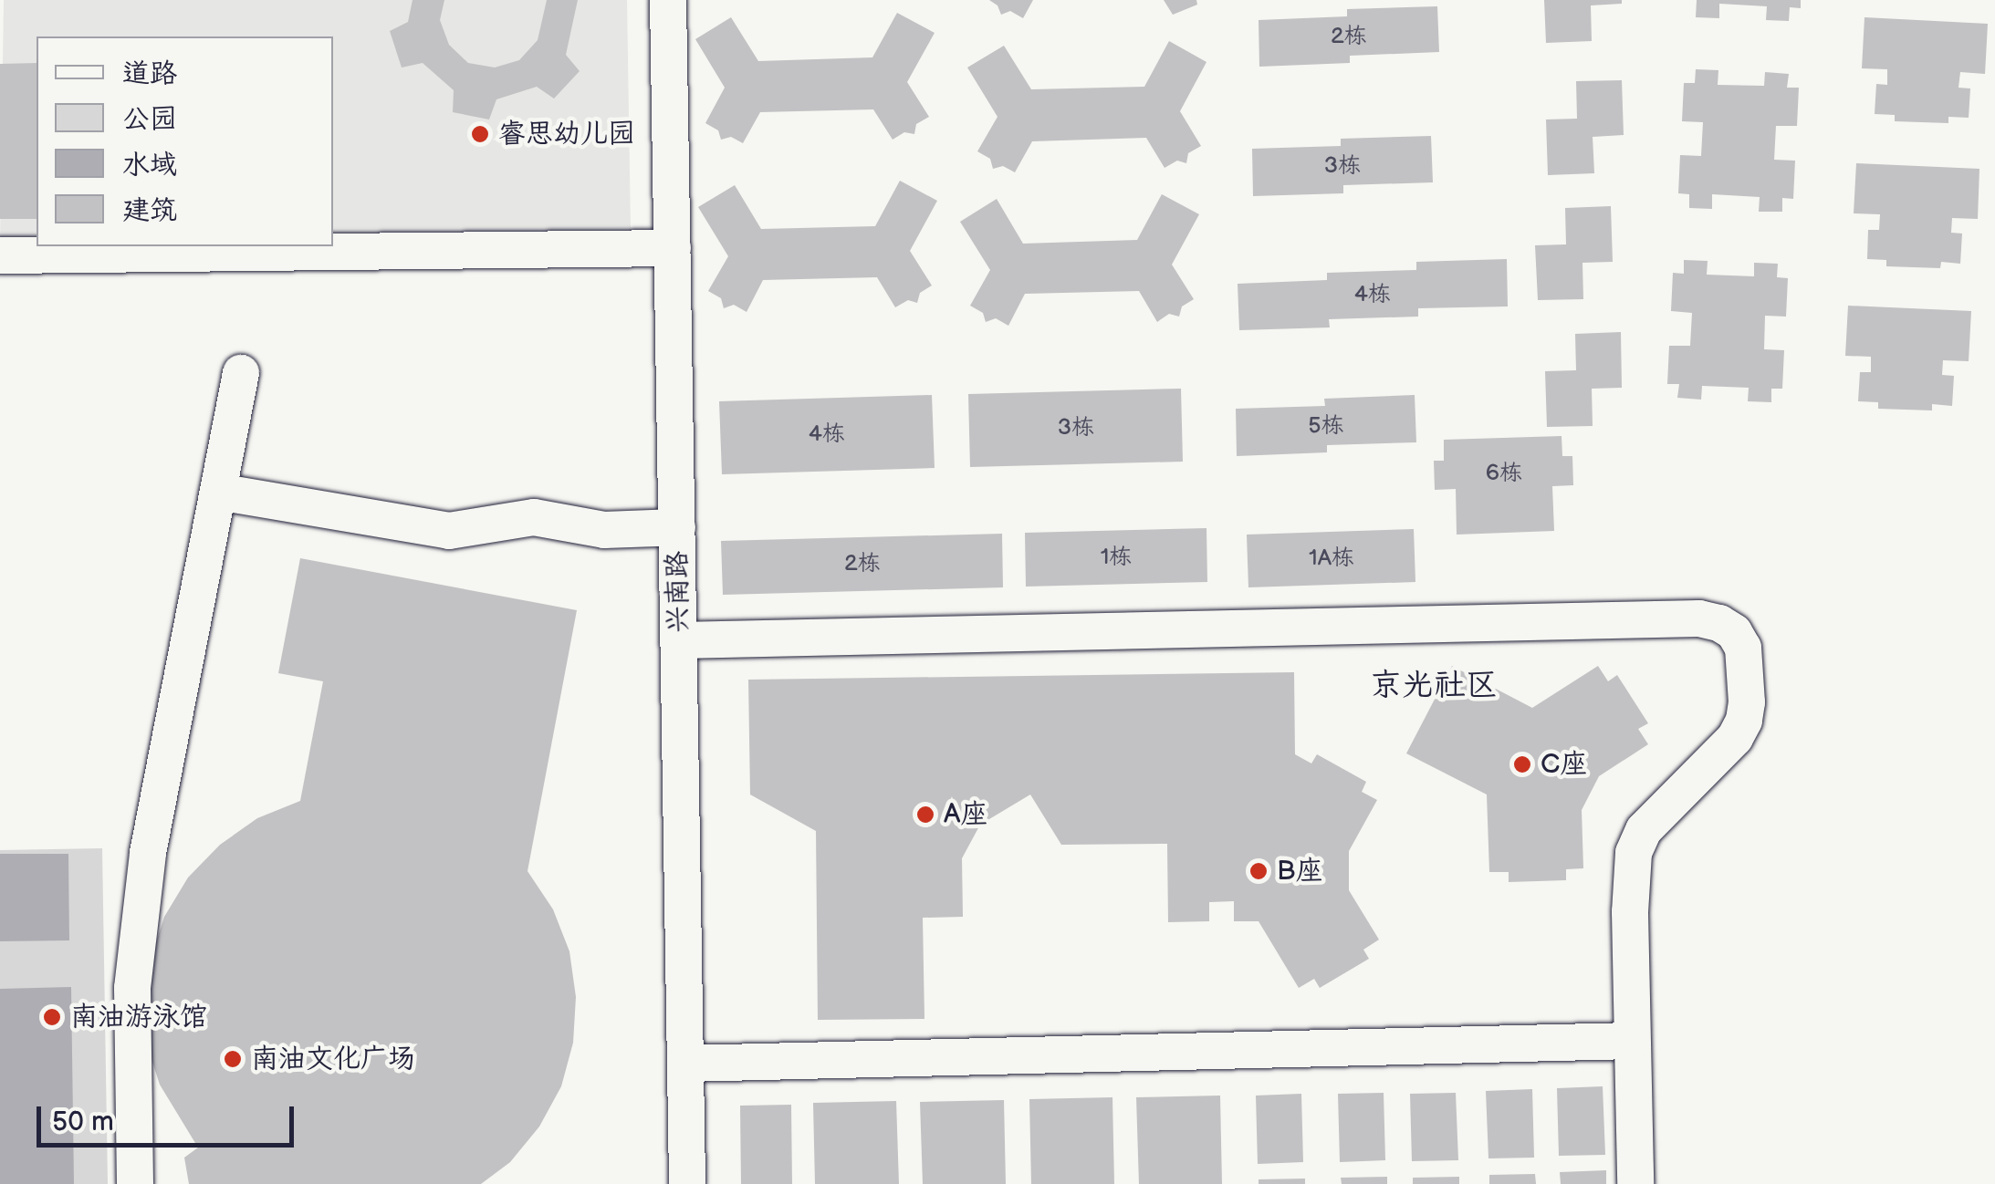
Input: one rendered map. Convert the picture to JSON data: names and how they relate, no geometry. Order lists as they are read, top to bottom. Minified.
{"streets":{"street":["兴南路"]},"districts":["京光社区"],"places":["睿思幼儿园","C座","A座","B座","南油游泳馆","南油文化广场"],"house_numbers":["2栋","3栋","4栋","5栋","3栋","4栋","6栋","1栋","1A栋","2栋"],"legend":["道路","公园","水域","建筑"],"scale_bar":"50 m"}
